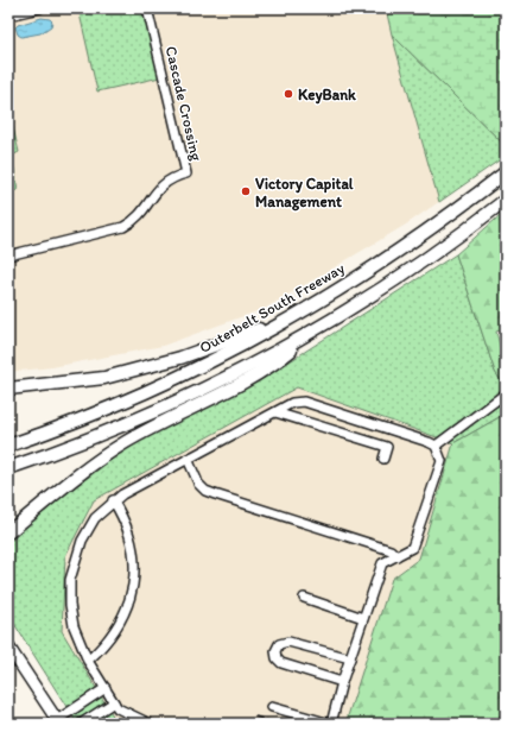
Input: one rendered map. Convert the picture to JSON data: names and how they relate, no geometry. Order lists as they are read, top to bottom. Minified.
{"streets":{"highway":["Outerbelt South Freeway"],"lane":["Cascade Crossing"]},"places":["KeyBank","Victory Capital Management"]}
